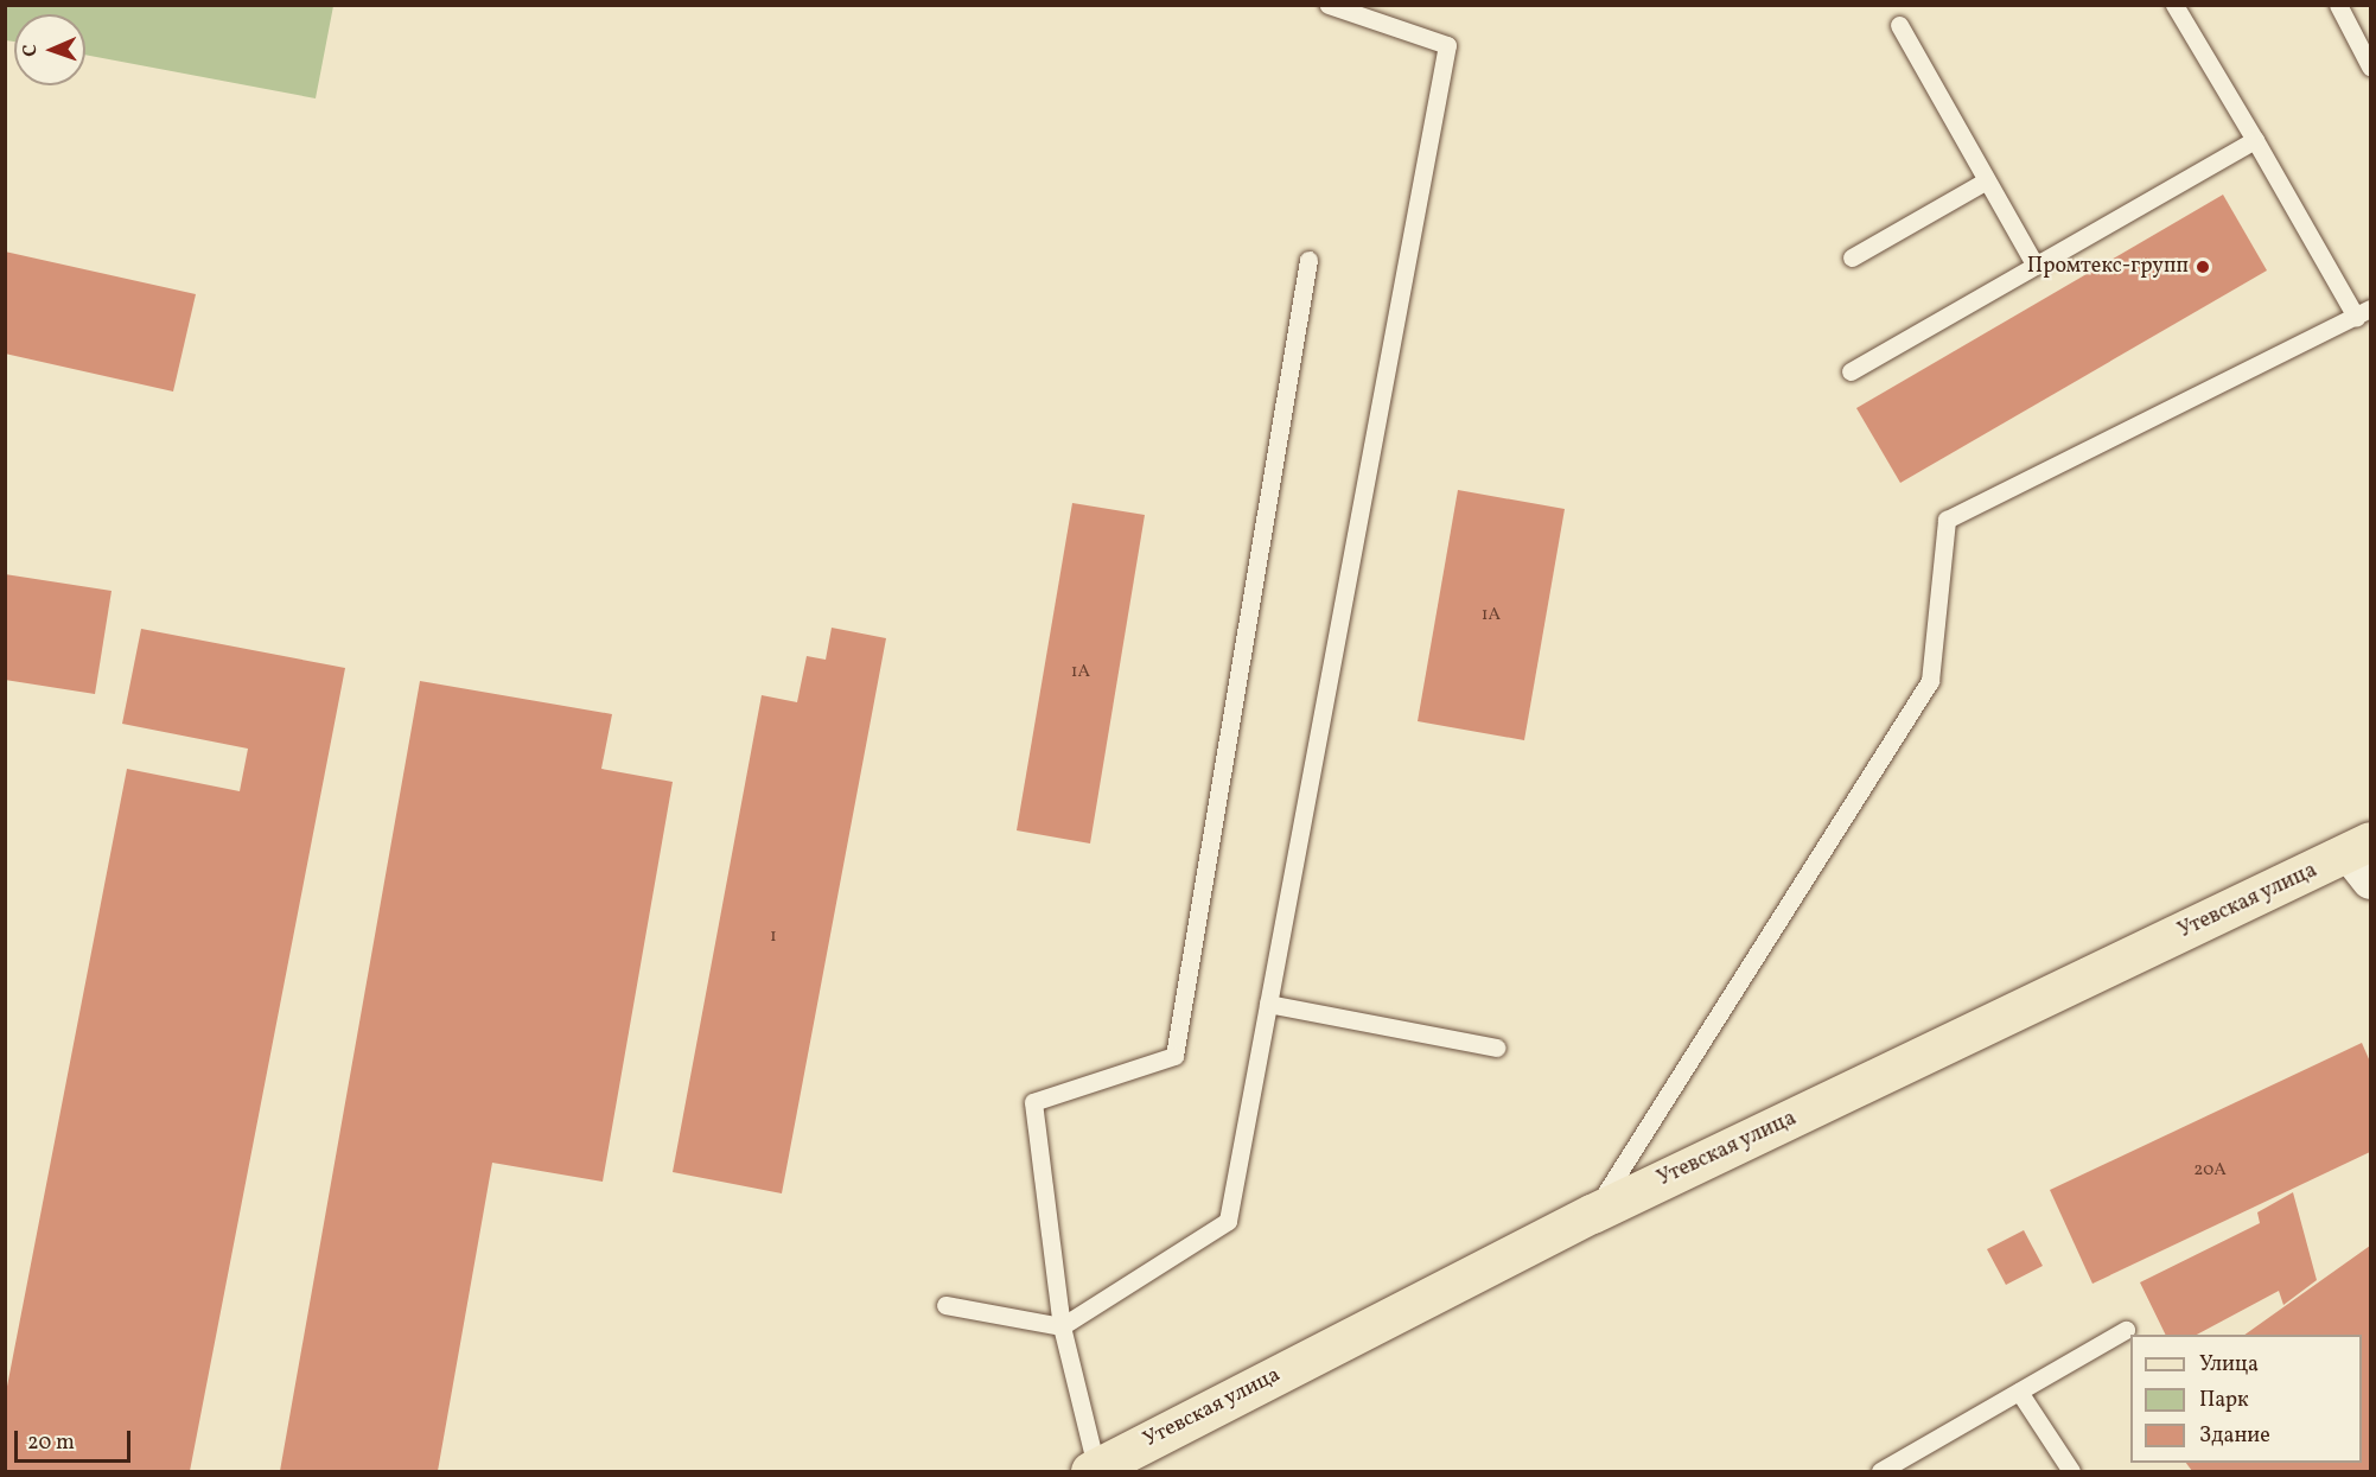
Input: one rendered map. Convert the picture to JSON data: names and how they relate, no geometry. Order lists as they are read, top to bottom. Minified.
{"streets":{"main road":["Утевская улица"]},"places":["Промтекс-групп"],"house_numbers":["1А","1А","1","20А"],"legend":["Улица","Парк","Здание"],"scale_bar":"20 m","north":"left"}
